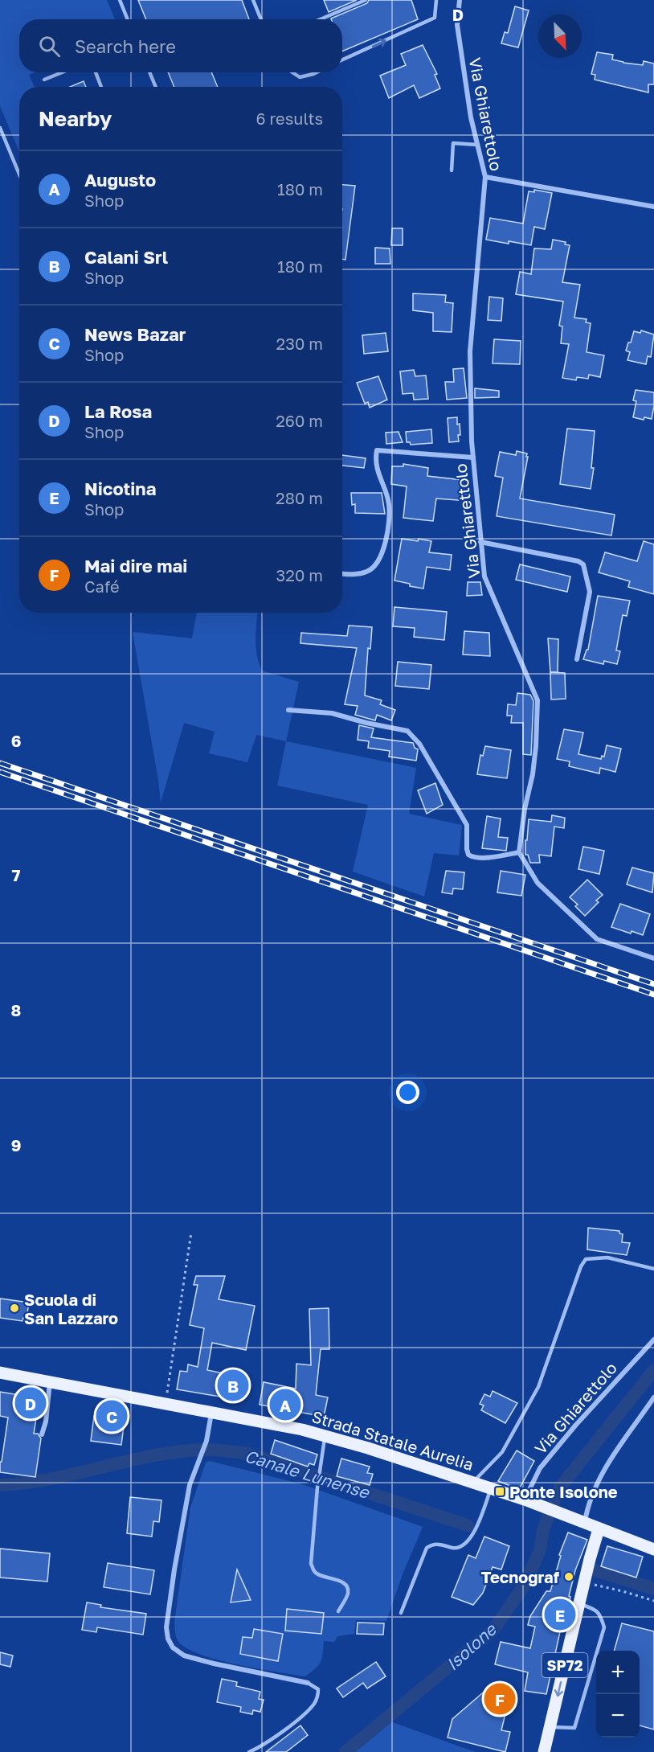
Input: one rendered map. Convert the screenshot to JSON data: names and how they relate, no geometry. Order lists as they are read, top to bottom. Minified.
{"streets":{"main road":["Strada Statale Aurelia","SP72"],"street":["Via Ghiarettolo"]},"crossings":[["Via Ghiarettolo","Strada Statale Aurelia"],["Strada Statale Aurelia","SP72"]],"water":["Canale Lunense","Isolone"],"places":{"other":["Scuola di San Lazzaro","Tecnograf"],"transit":["Ponte Isolone"]},"north":"bottom right","page":{"search":"Search here","heading":["Nearby","6 results"],"list":[{"mark":"A","name":"Augusto","note":"Shop","value":"180 m"},{"mark":"B","name":"Calani Srl","note":"Shop","value":"180 m"},{"mark":"C","name":"News Bazar","note":"Shop","value":"230 m"},{"mark":"D","name":"La Rosa","note":"Shop","value":"260 m"},{"mark":"E","name":"Nicotina","note":"Shop","value":"280 m"},{"mark":"F","name":"Mai dire mai","note":"Café","value":"320 m"}],"pins":["B","D","A","C","E","F"],"map_buttons":["+","−"]},"grid":{"columns":["D"],"rows":["6","7","8","9"]}}
